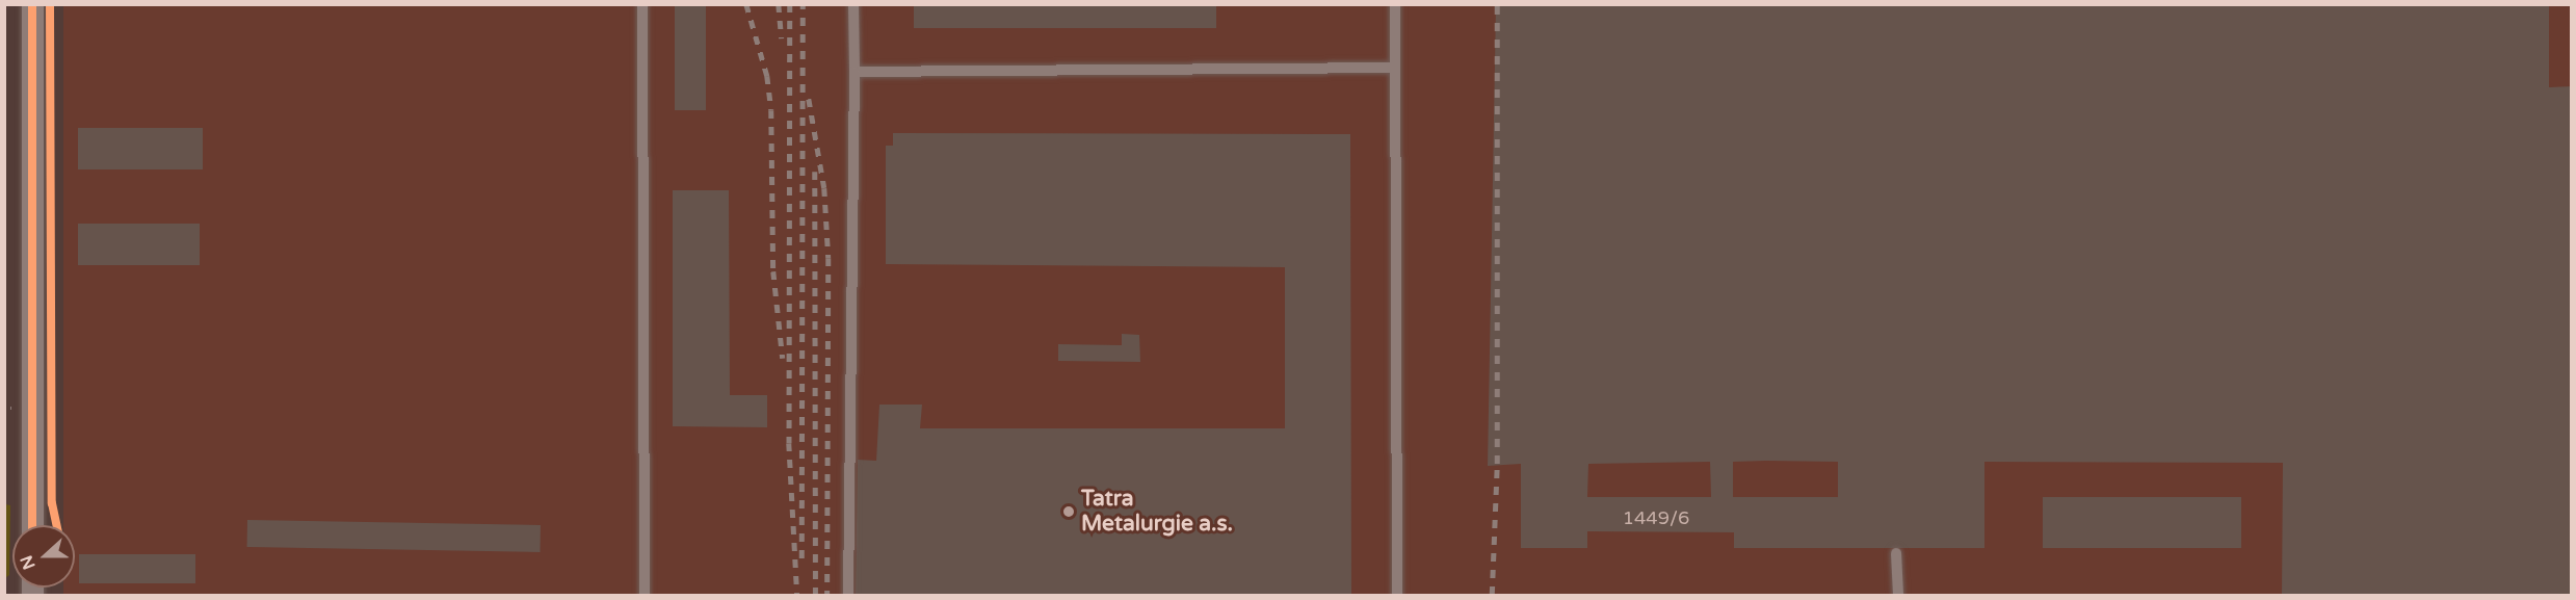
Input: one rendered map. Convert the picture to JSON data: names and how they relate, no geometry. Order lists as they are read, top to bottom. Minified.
{"places":["Tatra Metalurgie a.s."],"house_numbers":["1449/6"],"north":"left"}
